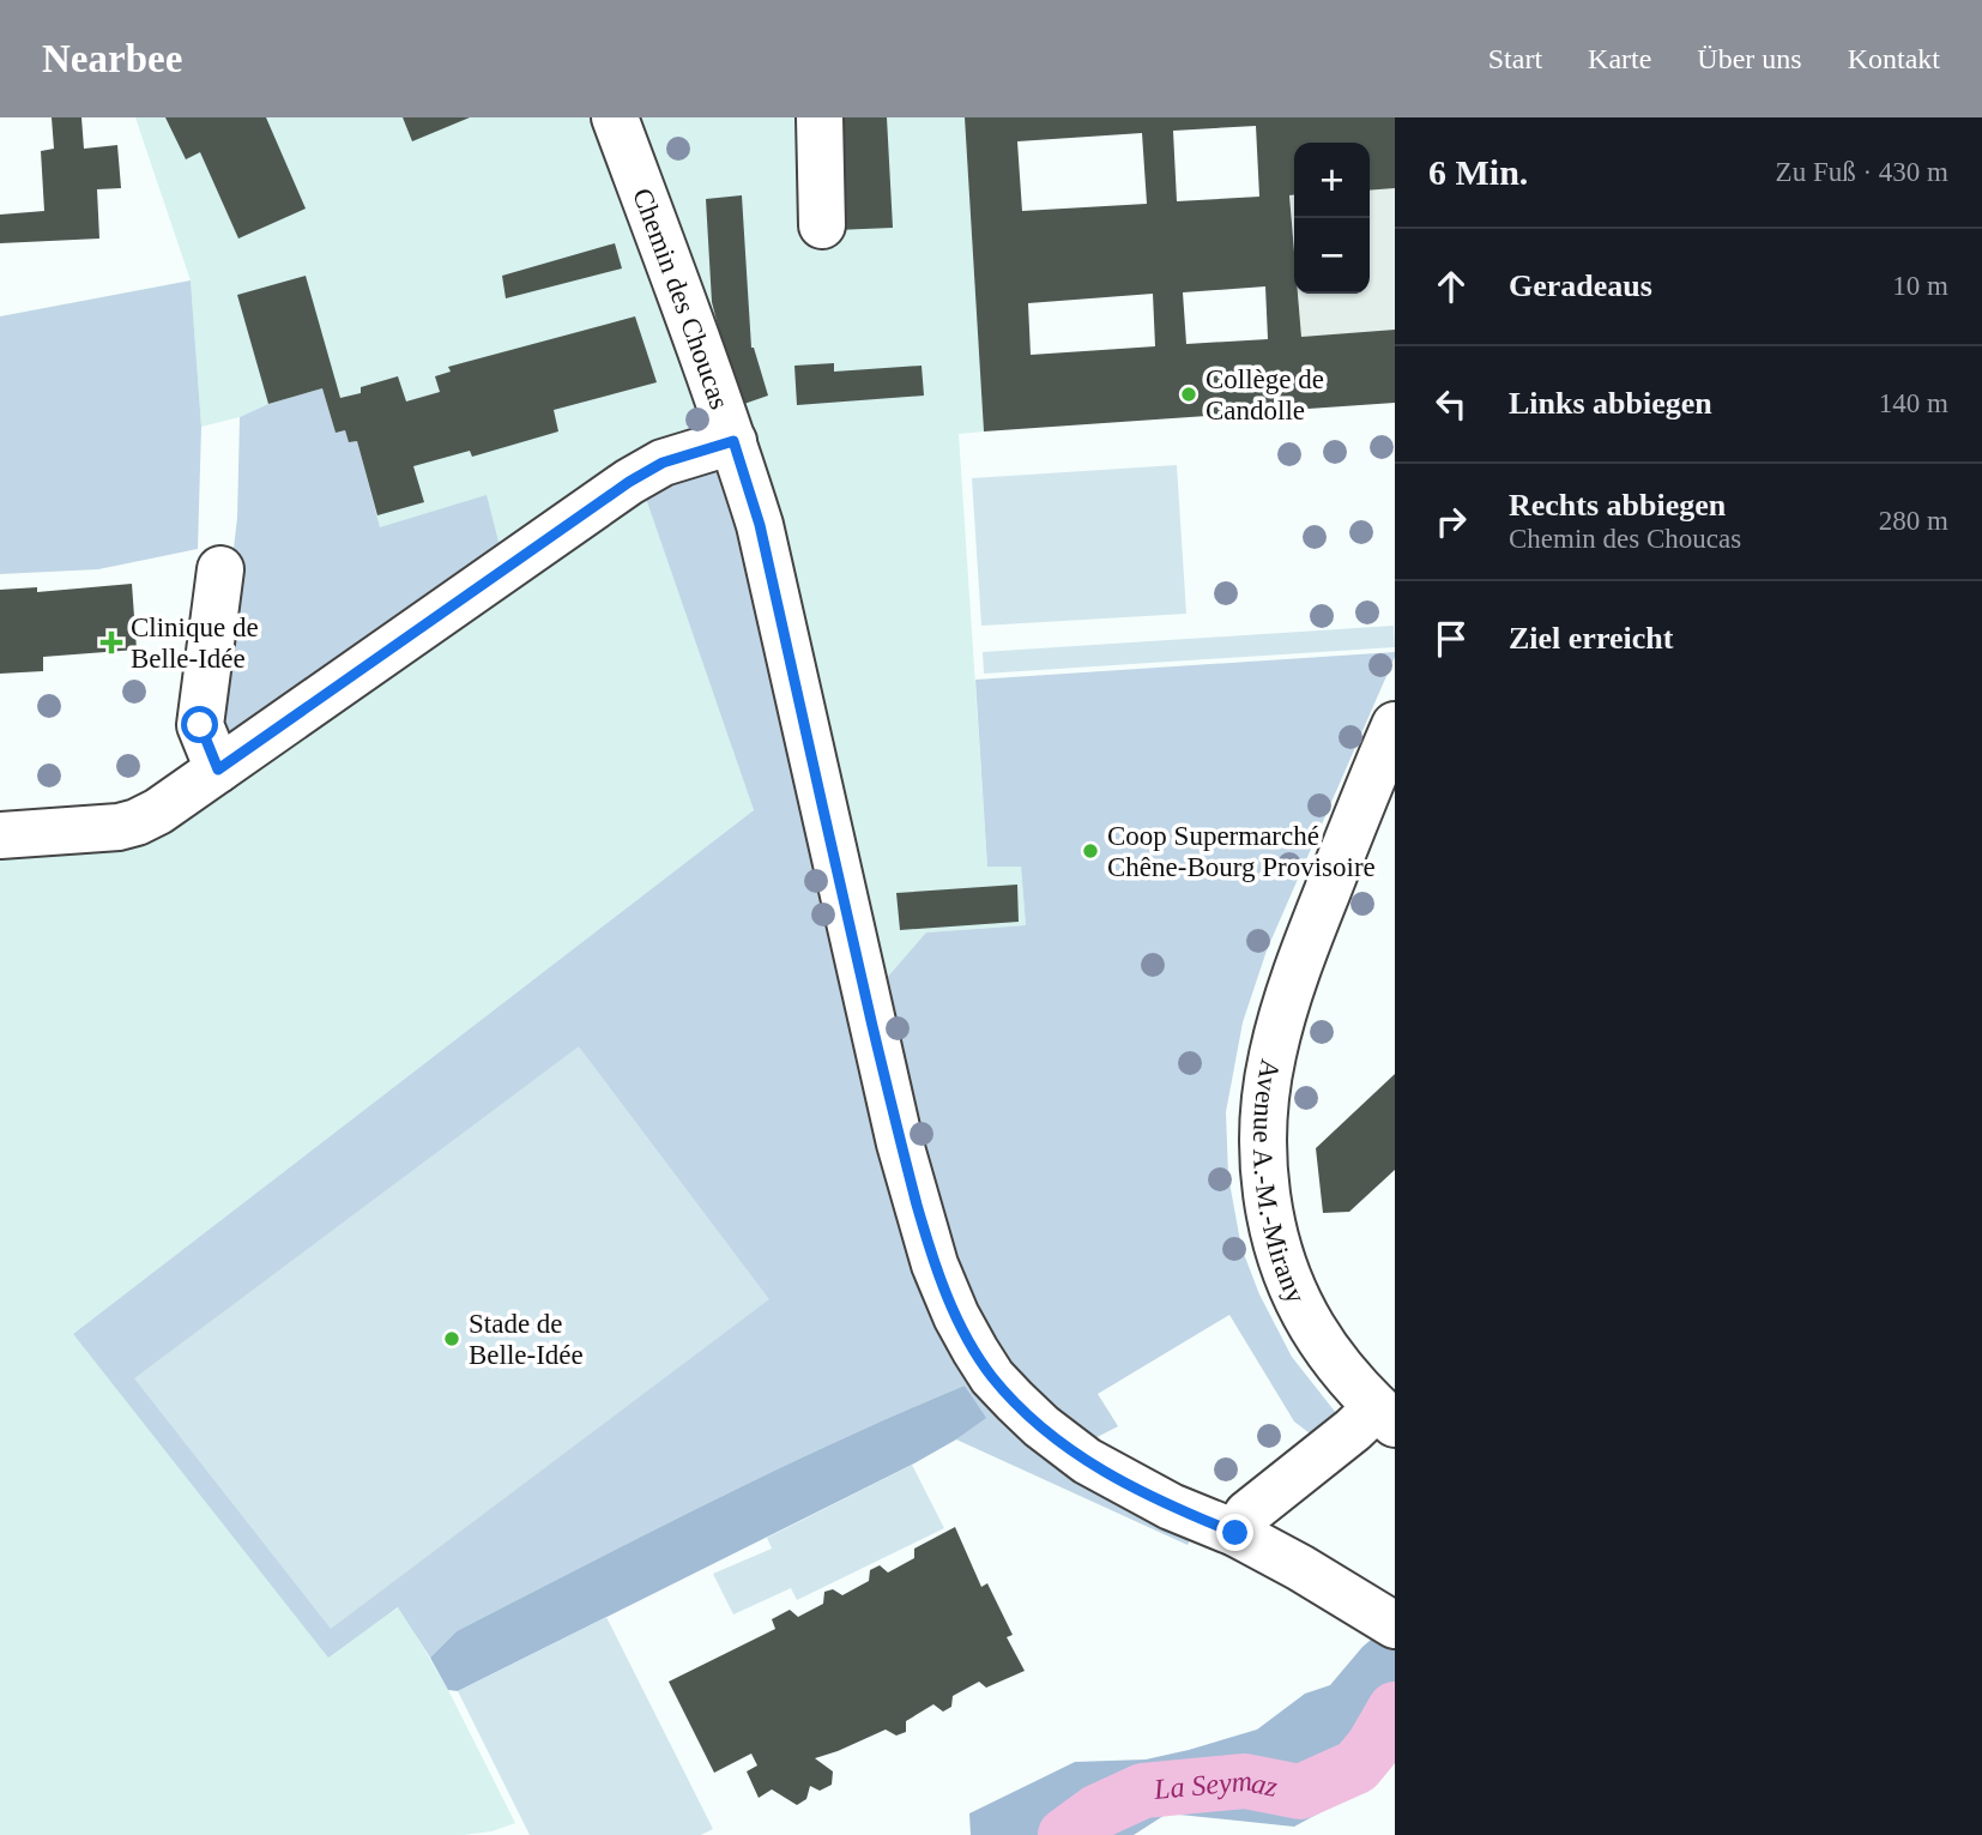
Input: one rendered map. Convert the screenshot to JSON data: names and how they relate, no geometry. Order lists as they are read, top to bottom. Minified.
{"streets":{"street":["Chemin des Choucas","Avenue A.-M.-Mirany"]},"water":["La Seymaz"],"places":{"other":["Collège de Candolle","Coop Supermarché Chêne-Bourg Provisoire","Stade de Belle-Idée"],"health":["Clinique de Belle-Idée"]},"page":{"header":"Nearbee","nav":["Start","Karte","Über uns","Kontakt"],"heading":["6 Min.","Zu Fuß · 430 m"],"map_buttons":["+","−"],"list":[["Geradeaus","10 m"],["Links abbiegen","140 m"],["Rechts abbiegen","Chemin des Choucas","280 m"],"Ziel erreicht"]}}
